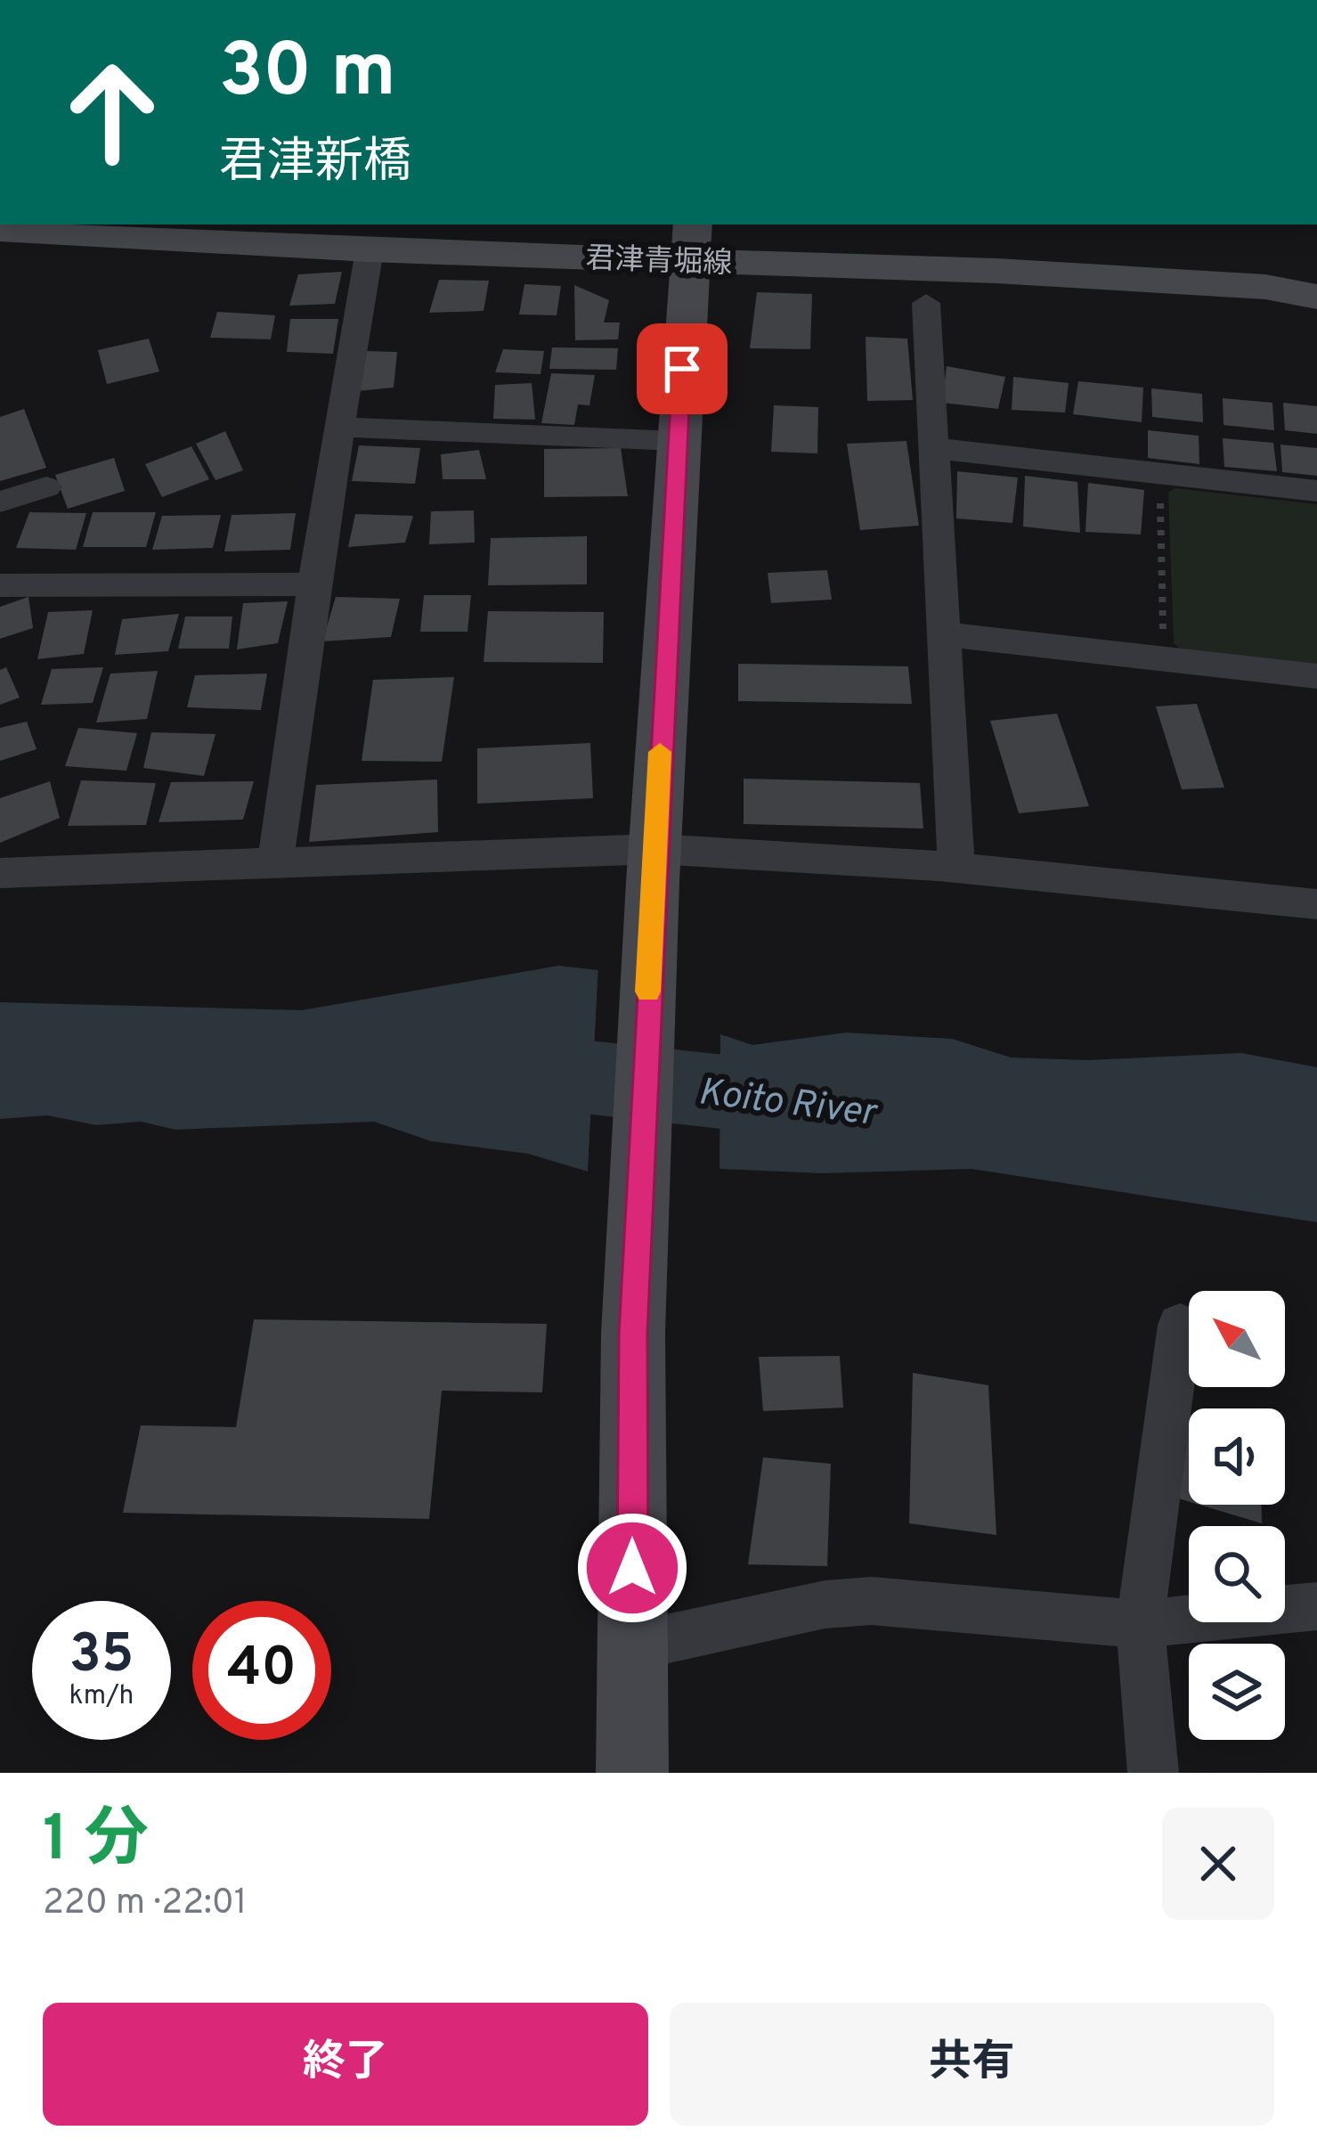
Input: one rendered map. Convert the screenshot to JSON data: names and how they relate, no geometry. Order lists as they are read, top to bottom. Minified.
{"streets":{"main road":["君津青堀線"]},"water":["Koito River"],"north":"top left","page":{"turn":["30 m","君津新橋"],"speed":"35 km/h","limit":"40","heading":["1 分","220 m · 22:01"],"buttons":["終了","共有"]}}
